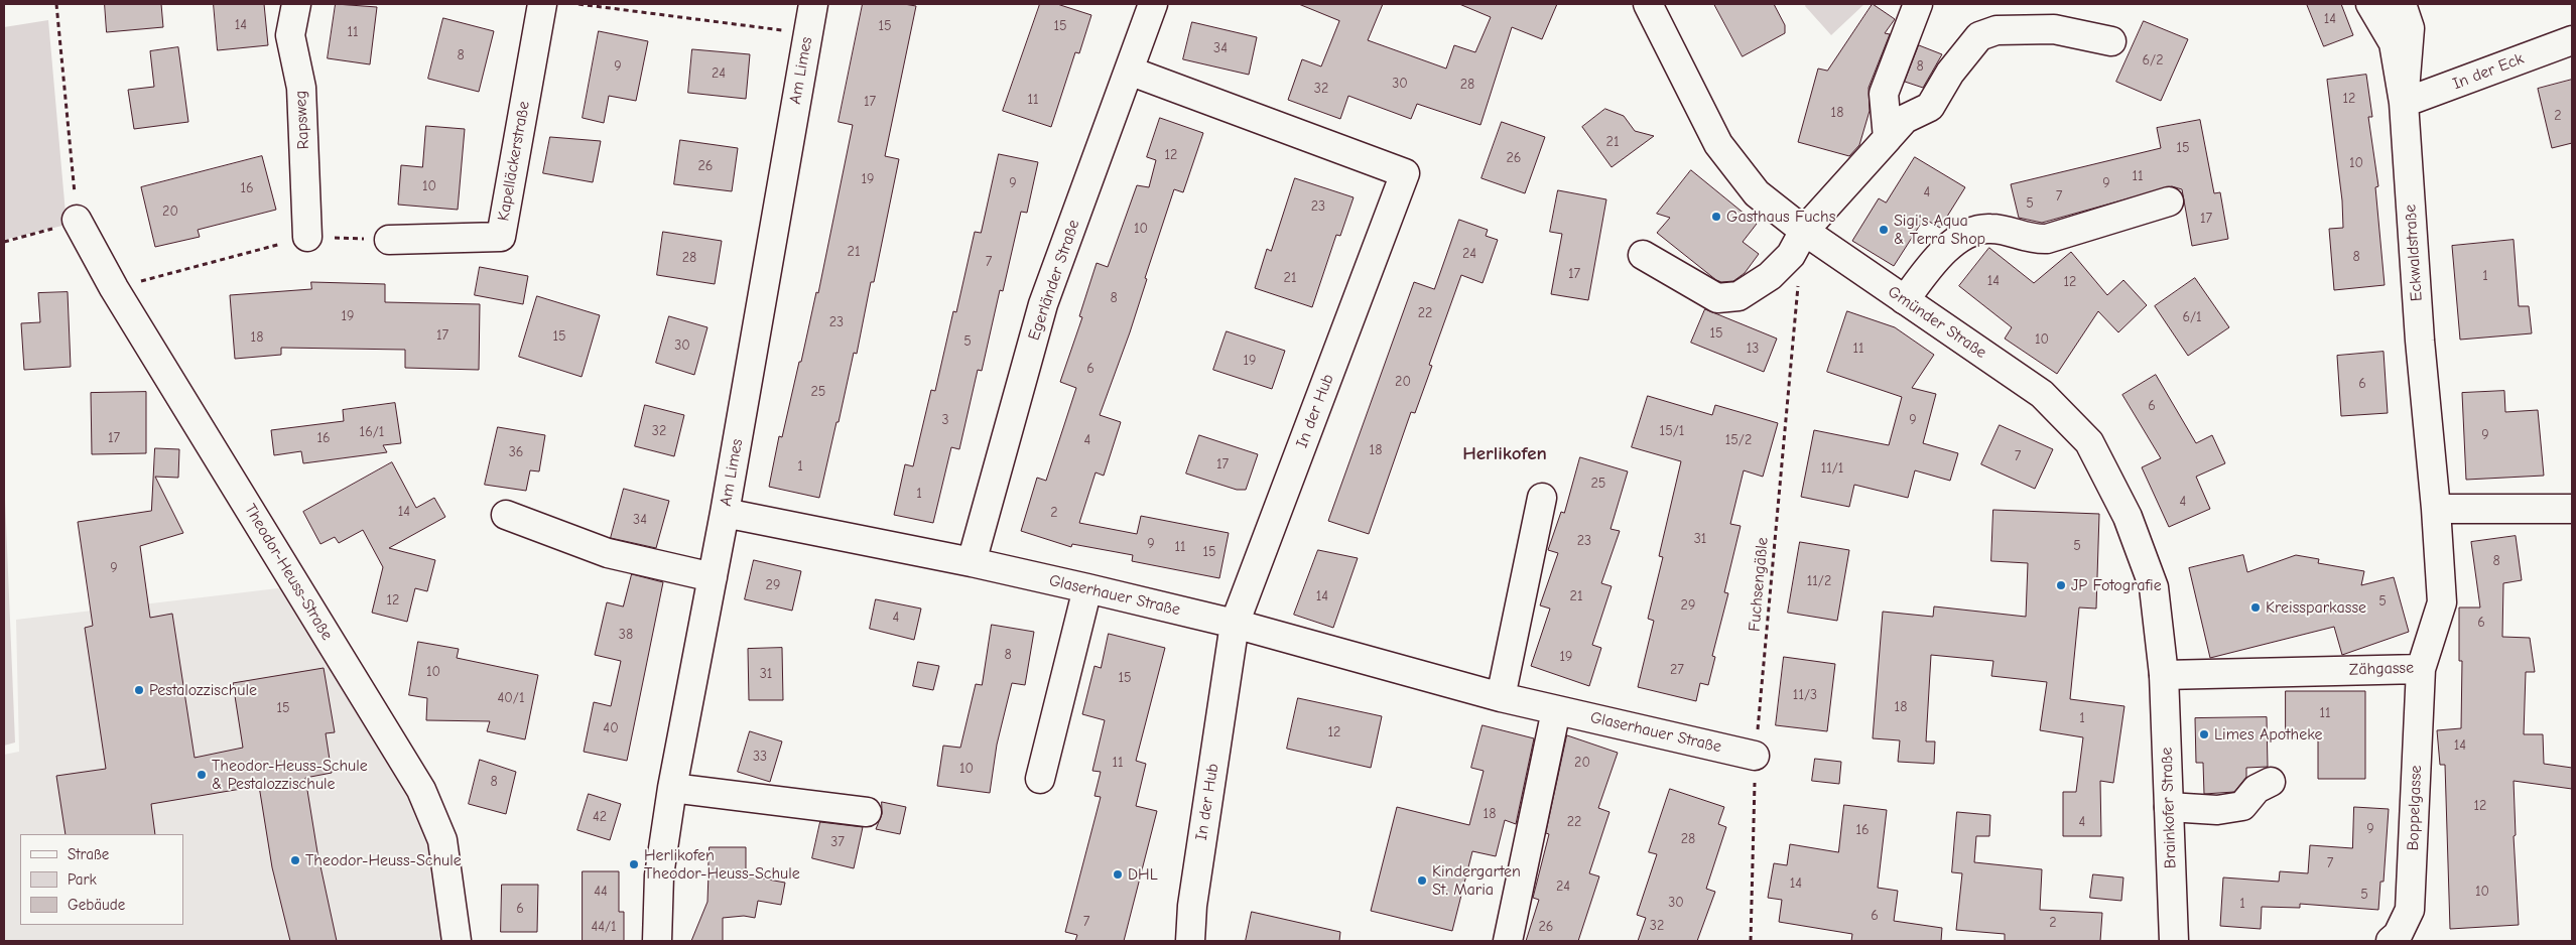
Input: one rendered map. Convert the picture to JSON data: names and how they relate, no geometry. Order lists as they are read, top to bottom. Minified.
{"streets":{"street":["Am Limes","In der Eck","Rapsweg","Kapelläckerstraße","Eckwaldstraße","Egerländer Straße","Gmünder Straße","In der Hub","Theodor-Heuss-Straße","Glaserhauer Straße","Zähgasse","Brainkofer Straße","Boppelgasse"],"path":["Fuchsengäßle"]},"crossings":[["Am Limes","Glaserhauer Straße"],["In der Eck","Eckwaldstraße"],["Eckwaldstraße","Zähgasse"],["Egerländer Straße","In der Hub"],["Egerländer Straße","Glaserhauer Straße"],["Gmünder Straße","Zähgasse"],["Gmünder Straße","Brainkofer Straße"],["In der Hub","Glaserhauer Straße"],["Fuchsengäßle","Glaserhauer Straße"],["Zähgasse","Brainkofer Straße"],["Zähgasse","Boppelgasse"]],"districts":["Herlikofen"],"places":["Gasthaus Fuchs","Sigi's Aqua & Terra Shop","JP Fotografie","Kreissparkasse","Pestalozzischule","Limes Apotheke","Theodor-Heuss-Schule & Pestalozzischule","Theodor-Heuss-Schule","Herlikofen Theodor-Heuss-Schule","DHL","Kindergarten St. Maria"],"house_numbers":["14","14","15","15","11","34","8","6/2","9","8","24","30","28","32","12","11","17","18","2","21","15","12","26","10","26","11","19","9","9","10","16","4","7","5","23","20","17","10","21","24","8","28","7","17","1","21","14","12","8","22","19","6/1","23","15","17","15","18","10","5","30","13","11","19","6","20","6","25","6","3","9","32","15/1","16/1","9","17","16","4","15/2","18","36","7","17","1","11/1","25","1","4","14","2","34","31","23","9","5","11","15","8","9","11/2","29","14","21","12","5","29","4","6","38","8","19","27","10","31","15","11/3","40/1","18","15","11","1","40","12","14","33","11","20","10","8","12","18","42","22","4","9","16","28","37","7","14","24","44","10","5","30","1","6","6","7","2","32","44/1","26"],"legend":["Straße","Park","Gebäude"]}
